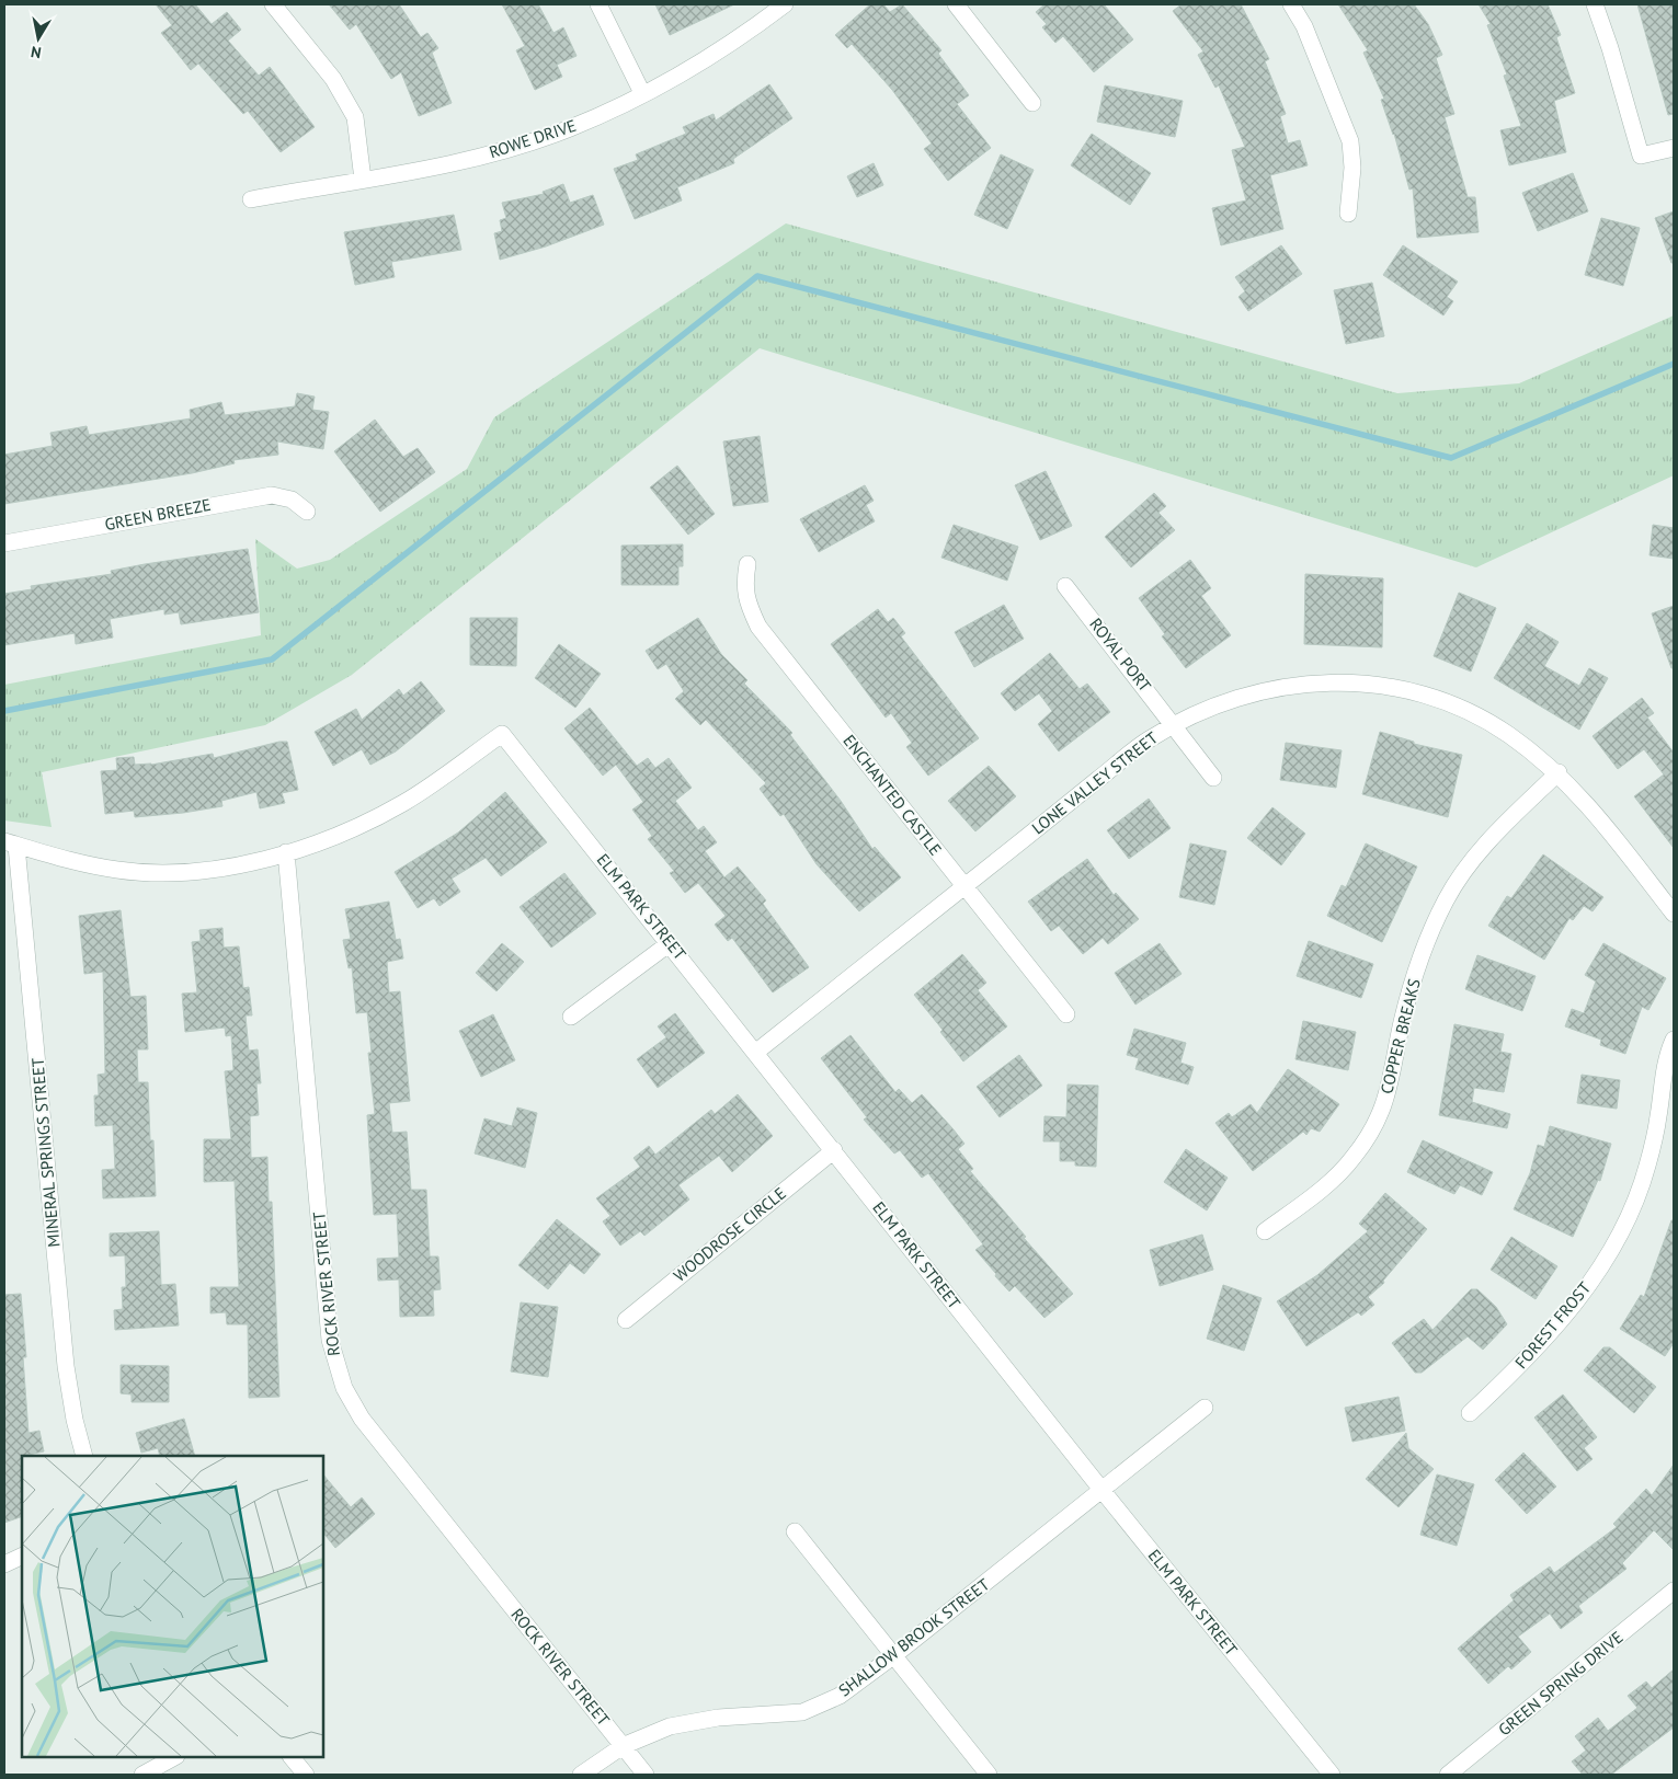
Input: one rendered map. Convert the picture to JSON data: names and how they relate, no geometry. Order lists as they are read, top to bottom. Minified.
{"streets":{"street":["ROWE DRIVE","GREEN BREEZE","ROYAL PORT","LONE VALLEY STREET","ENCHANTED CASTLE","ELM PARK STREET","COPPER BREAKS","MINERAL SPRINGS STREET","WOODROSE CIRCLE","ROCK RIVER STREET","FOREST FROST","SHALLOW BROOK STREET","GREEN SPRING DRIVE"]},"crossings":[["ROYAL PORT","LONE VALLEY STREET"],["LONE VALLEY STREET","ENCHANTED CASTLE"],["LONE VALLEY STREET","ELM PARK STREET"],["LONE VALLEY STREET","COPPER BREAKS"],["ELM PARK STREET","WOODROSE CIRCLE"],["ELM PARK STREET","ROCK RIVER STREET"],["ELM PARK STREET","SHALLOW BROOK STREET"],["ROCK RIVER STREET","SHALLOW BROOK STREET"]],"north":"bottom"}
